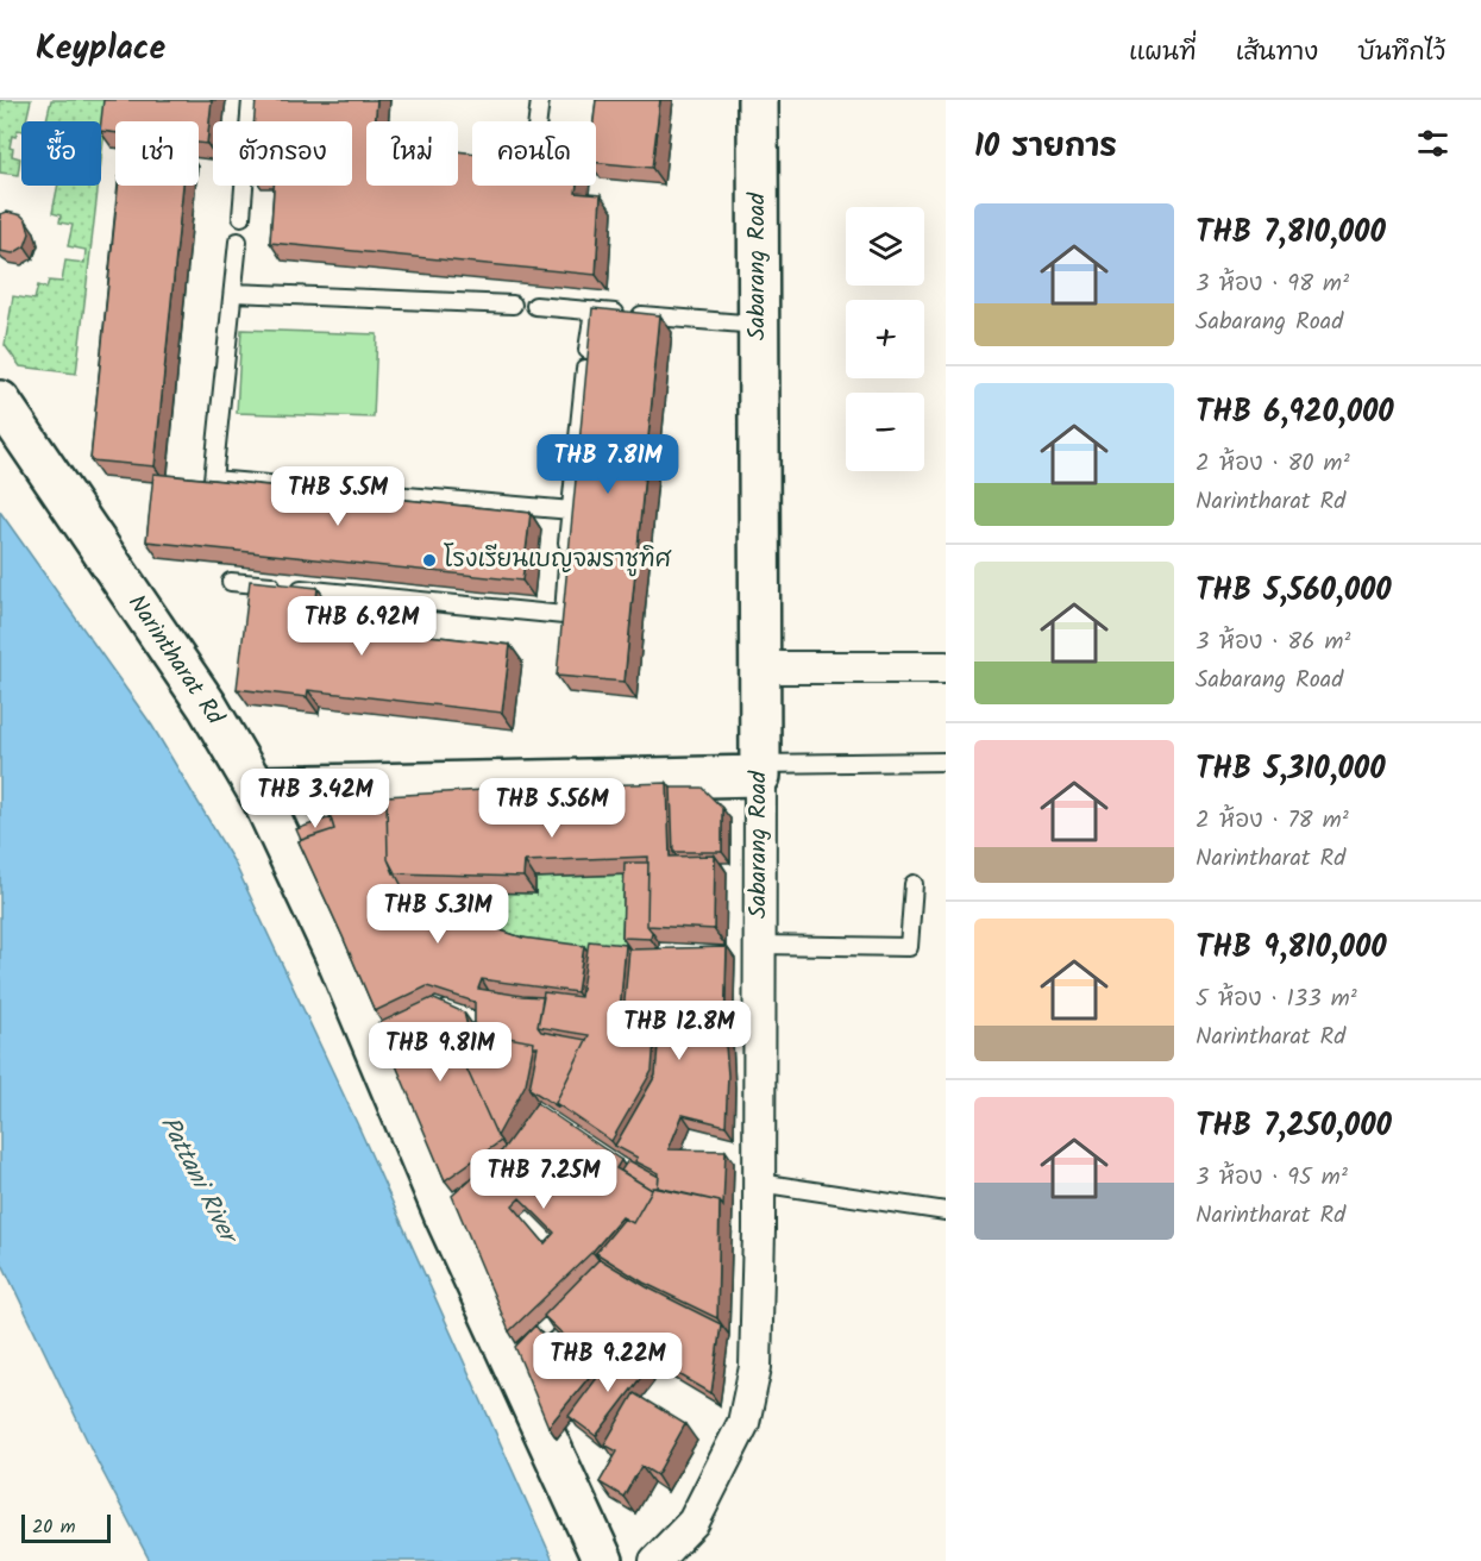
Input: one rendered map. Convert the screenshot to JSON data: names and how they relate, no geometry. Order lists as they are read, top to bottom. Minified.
{"streets":{"street":["Sabarang Road","Narintharat Rd"]},"water":["Pattani River"],"places":["โรงเรียนเบญจมราชูทิศ"],"scale_bar":"20 m","page":{"header":"Keyplace","nav":["แผนที่","เส้นทาง","บันทึกไว้"],"heading":"10 รายการ","chip":["ซื้อ","เช่า","ตัวกรอง","ใหม่","คอนโด"],"list":[{"name":"THB 7,810,000","note":"3 ห้อง · 98 m² · Sabarang Road"},{"name":"THB 6,920,000","note":"2 ห้อง · 80 m² · Narintharat Rd"},{"name":"THB 5,560,000","note":"3 ห้อง · 86 m² · Sabarang Road"},{"name":"THB 5,310,000","note":"2 ห้อง · 78 m² · Narintharat Rd"},{"name":"THB 9,810,000","note":"5 ห้อง · 133 m² · Narintharat Rd"},{"name":"THB 7,250,000","note":"3 ห้อง · 95 m² · Narintharat Rd"}],"map_buttons":["+","−"],"price":["THB 7.81M","THB 5.5M","THB 6.92M","THB 3.42M","THB 5.56M","THB 5.31M","THB 12.8M","THB 9.81M","THB 7.25M","THB 9.22M"],"scale":"20 m"}}
